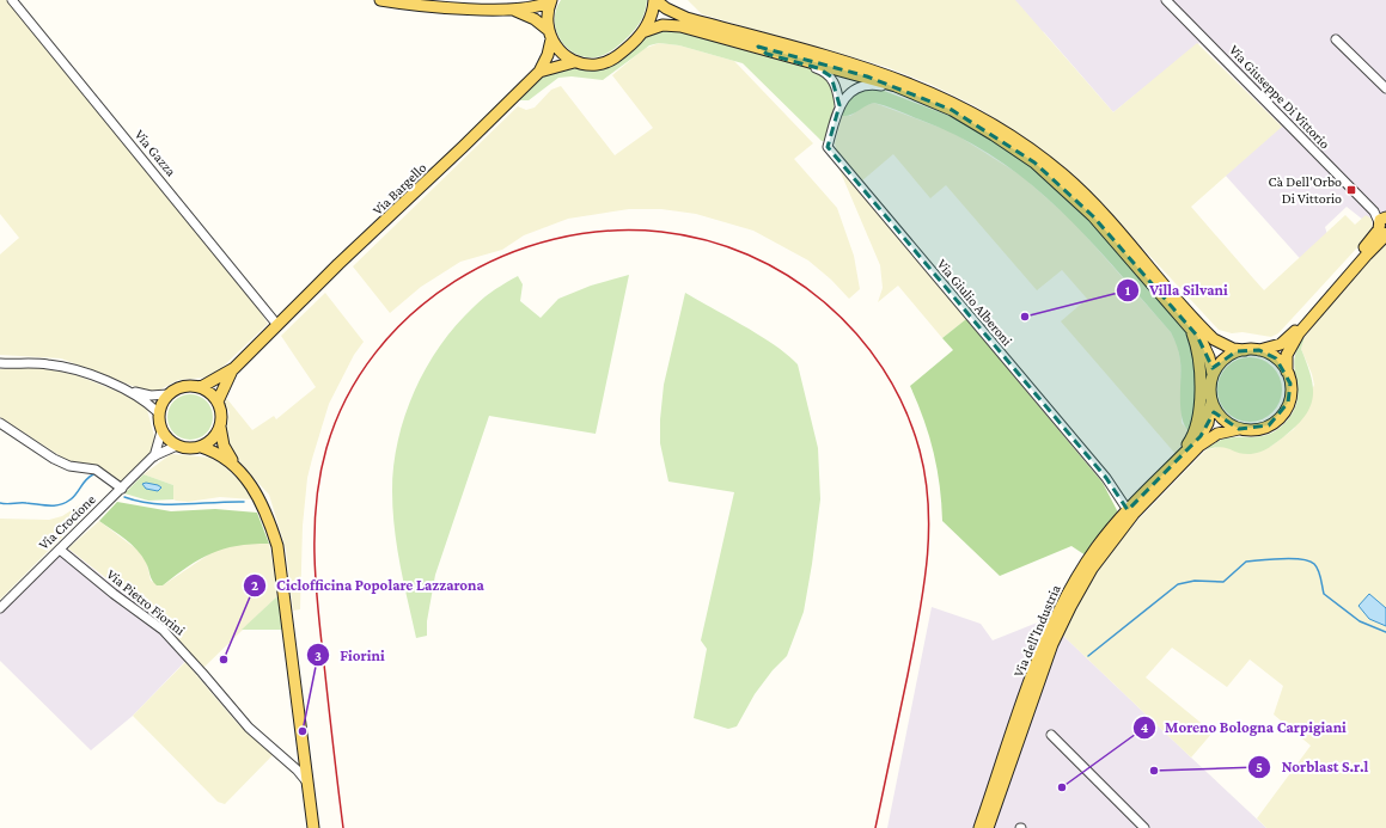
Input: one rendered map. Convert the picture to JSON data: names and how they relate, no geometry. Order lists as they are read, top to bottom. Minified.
{"streets":{"main road":["Via Bargello","Via dell'Industria"],"street":["Via Giuseppe Di Vittorio","Via Gazza","Via Giulio Alberoni","Via Crocione","Via Pietro Fiorini"]},"crossings":[["Via Gazza","Via Bargello"],["Via Giulio Alberoni","Via dell'Industria"],["Via Crocione","Via Pietro Fiorini"]],"places":{"transit":["Cà Dell'Orbo Di Vittorio"],"other":["Villa Silvani","Ciclofficina Popolare Lazzarona","Fiorini","Norblast S.r.l","Moreno Bologna Carpigiani"]}}
